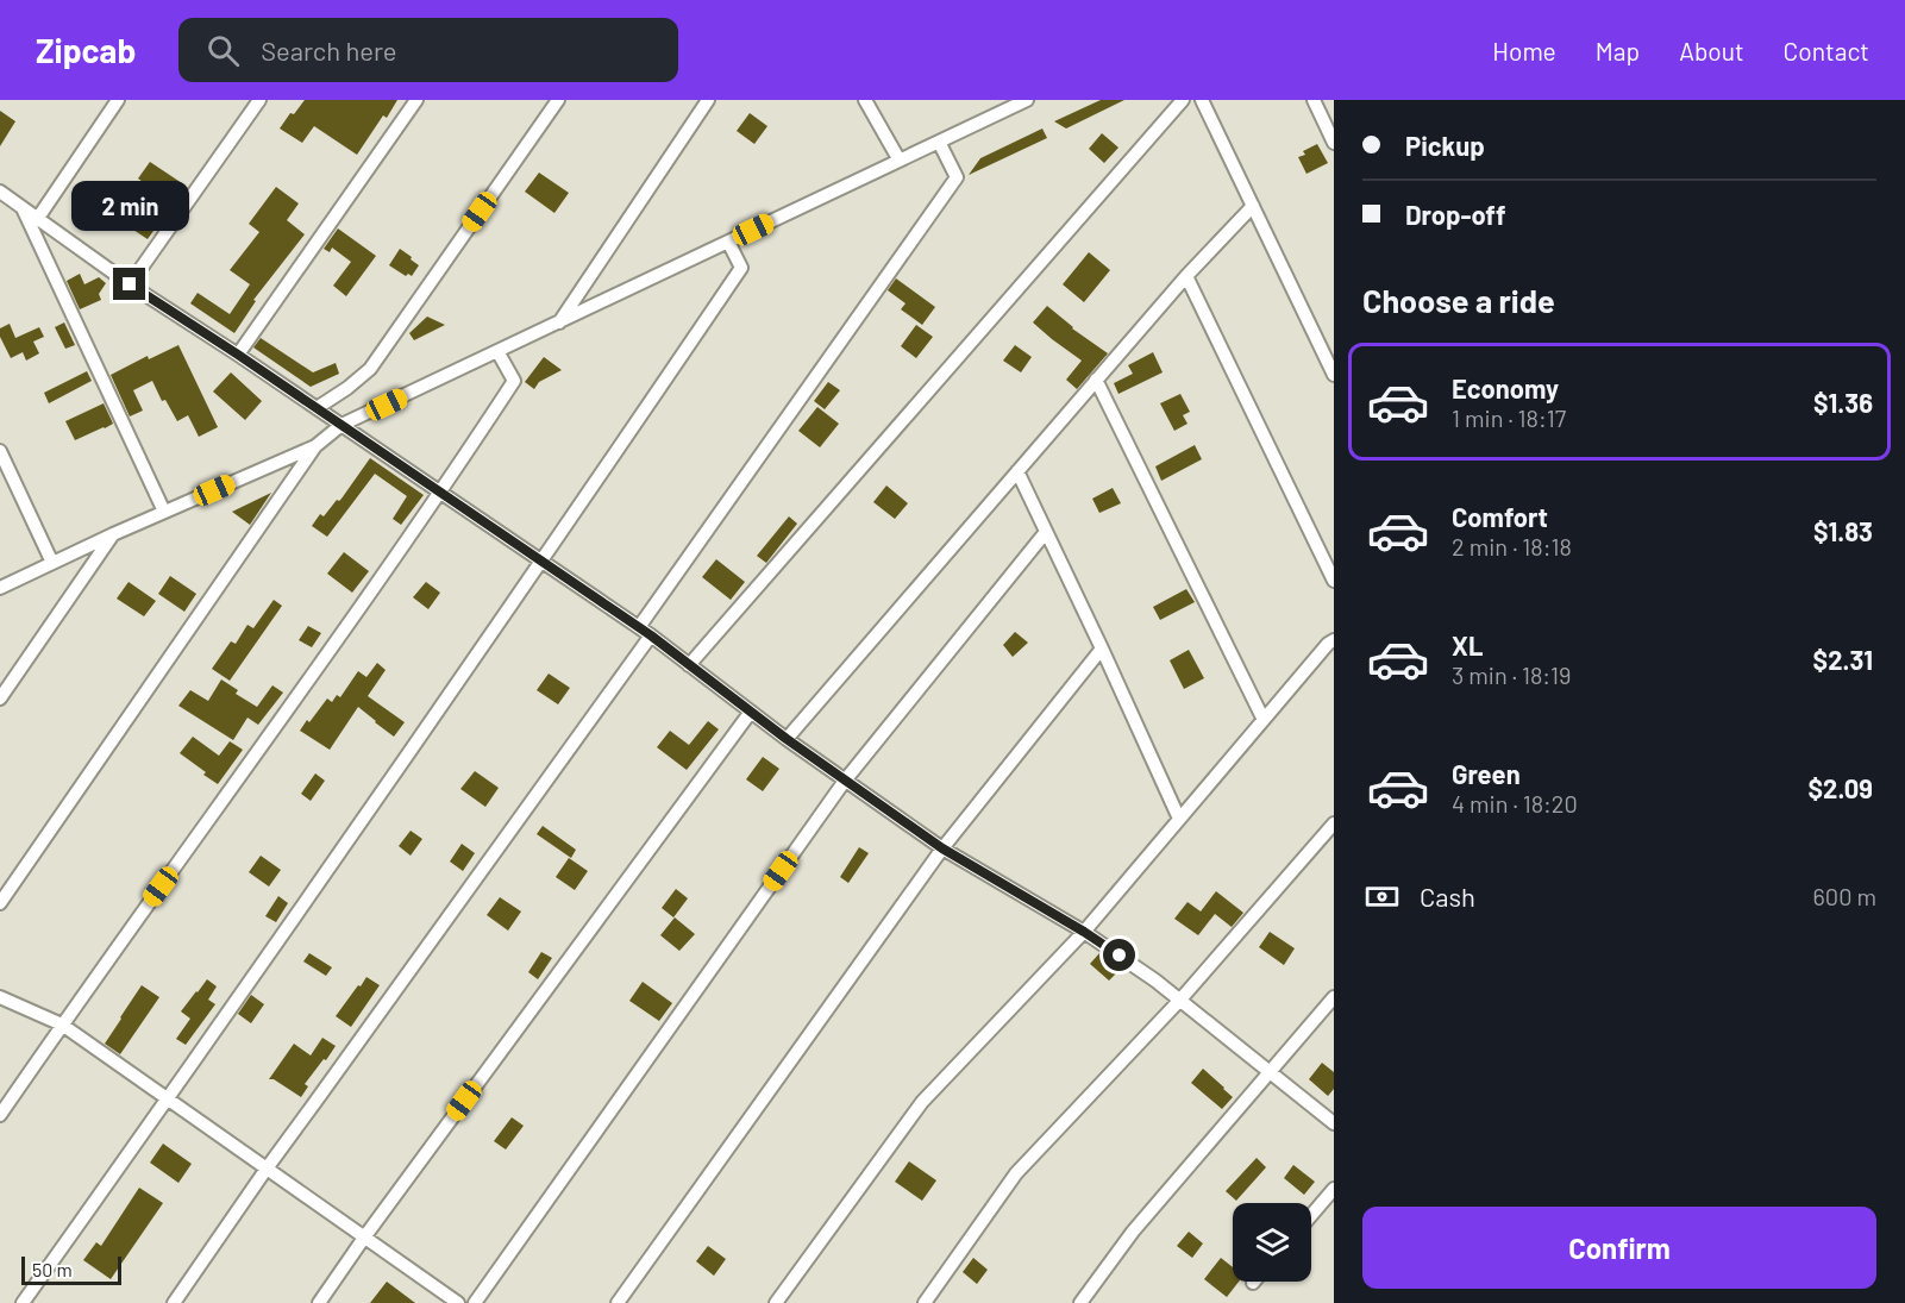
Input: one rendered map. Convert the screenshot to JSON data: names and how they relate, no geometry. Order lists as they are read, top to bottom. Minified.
{"scale_bar":"50 m","page":{"header":"Zipcab","search":"Search here","nav":["Home","Map","About","Contact"],"banner":["Pickup","Drop-off"],"bubble":"2 min","heading":"Choose a ride","list":[{"name":"Economy","note":"1 min · 18:17","value":"$1.36"},{"name":"Comfort","note":"2 min · 18:18","value":"$1.83"},{"name":"XL","note":"3 min · 18:19","value":"$2.31"},{"name":"Green","note":"4 min · 18:20","value":"$2.09"}],"pay":["Cash","600 m"],"buttons":"Confirm","scale":"50 m"}}
